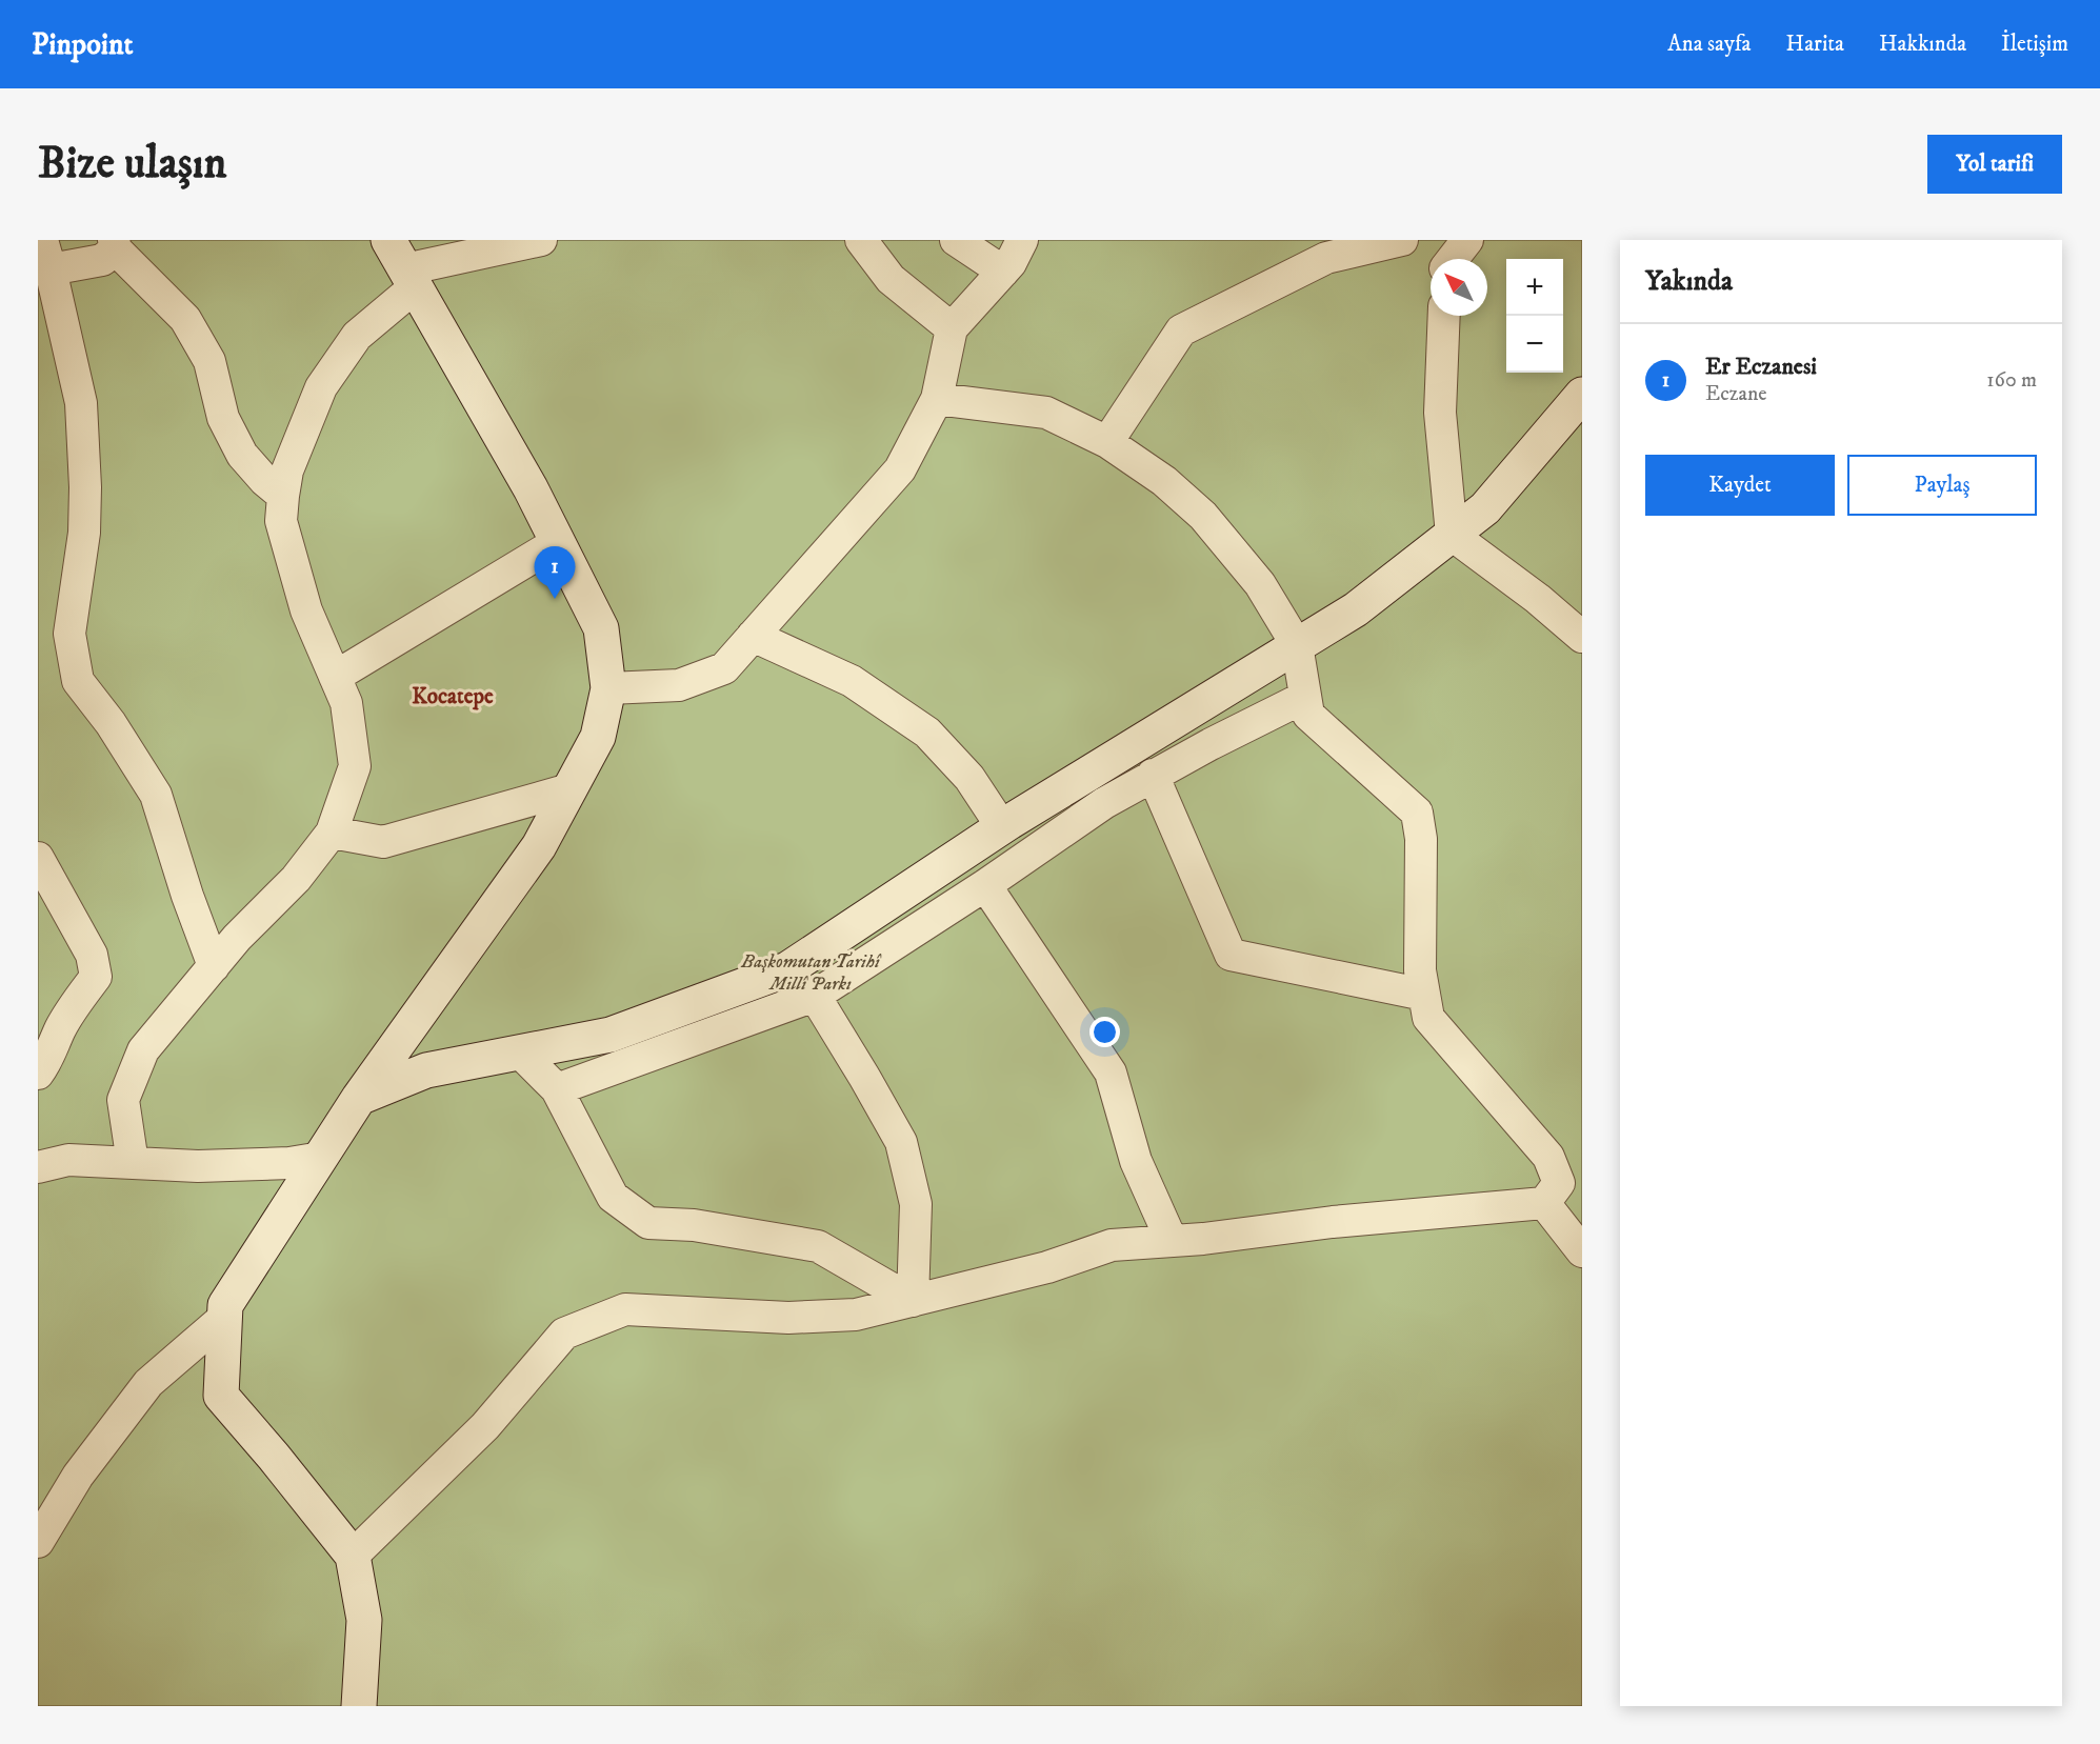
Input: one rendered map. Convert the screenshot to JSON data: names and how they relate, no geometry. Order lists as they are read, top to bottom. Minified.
{"districts":["Kocatepe"],"parks":["Başkomutan Tarihî Millî Parkı"],"north":"top left","page":{"header":"Pinpoint","nav":["Ana sayfa","Harita","Hakkında","İletişim"],"buttons":["Yol tarifi",["Kaydet","Paylaş"]],"title":"Bize ulaşın","heading":"Yakında","map_buttons":["+","−"],"list":[{"mark":"1","name":"Er Eczanesi","note":"Eczane","value":"160 m"}],"pins":"1"}}
